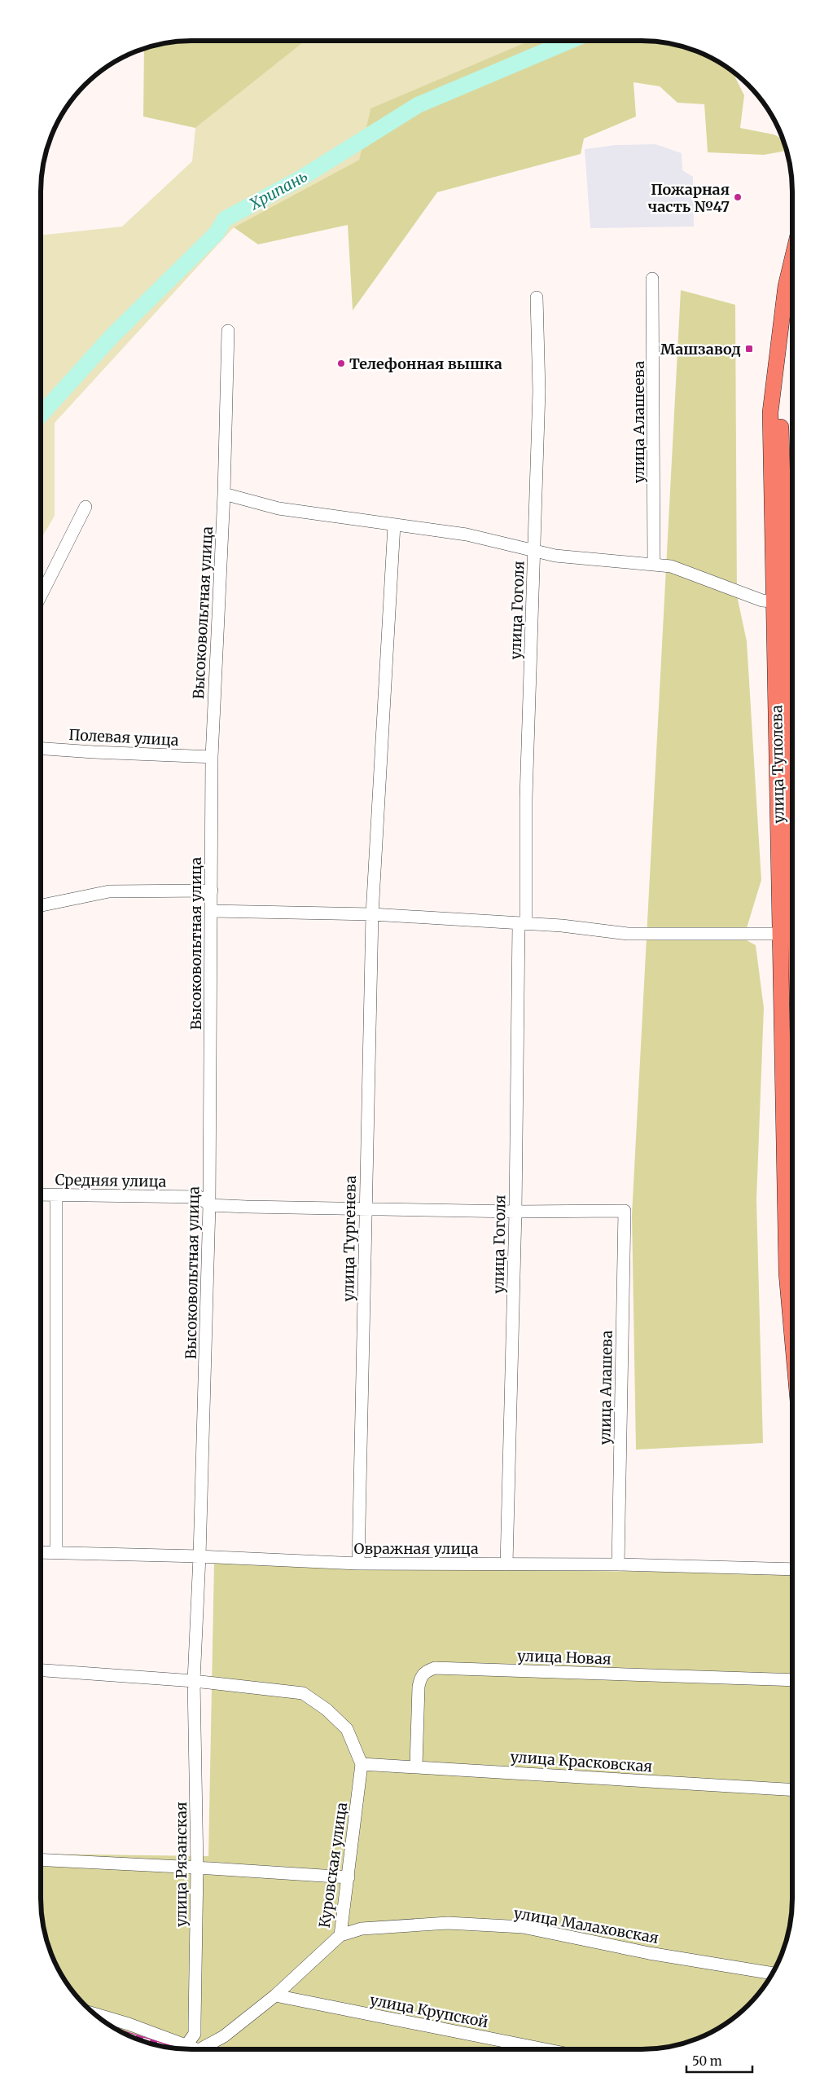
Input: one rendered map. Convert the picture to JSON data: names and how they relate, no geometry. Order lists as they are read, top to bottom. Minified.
{"streets":{"main road":["улица Туполева"],"street":["улица Алашеева","улица Гоголя","Высоковольтная улица","Полевая улица","Средняя улица","улица Тургенева","улица Алашева","Овражная улица","улица Новая","улица Красковская","улица Рязанская","Куровская улица","улица Малаховская","улица Крупской"]},"crossings":[["улица Гоголя","улица Алашева"],["улица Гоголя","Овражная улица"],["Высоковольтная улица","Полевая улица"],["Высоковольтная улица","Средняя улица"],["Высоковольтная улица","Овражная улица"],["Высоковольтная улица","улица Рязанская"],["улица Тургенева","Овражная улица"],["улица Алашева","Овражная улица"],["улица Новая","улица Красковская"],["улица Красковская","Куровская улица"],["улица Рязанская","Куровская улица"],["Куровская улица","улица Малаховская"],["Куровская улица","улица Крупской"]],"water":["Хрипань"],"places":{"other":["Пожарная часть №47","Телефонная вышка"],"transit":["Машзавод"]},"scale_bar":"50 m"}
